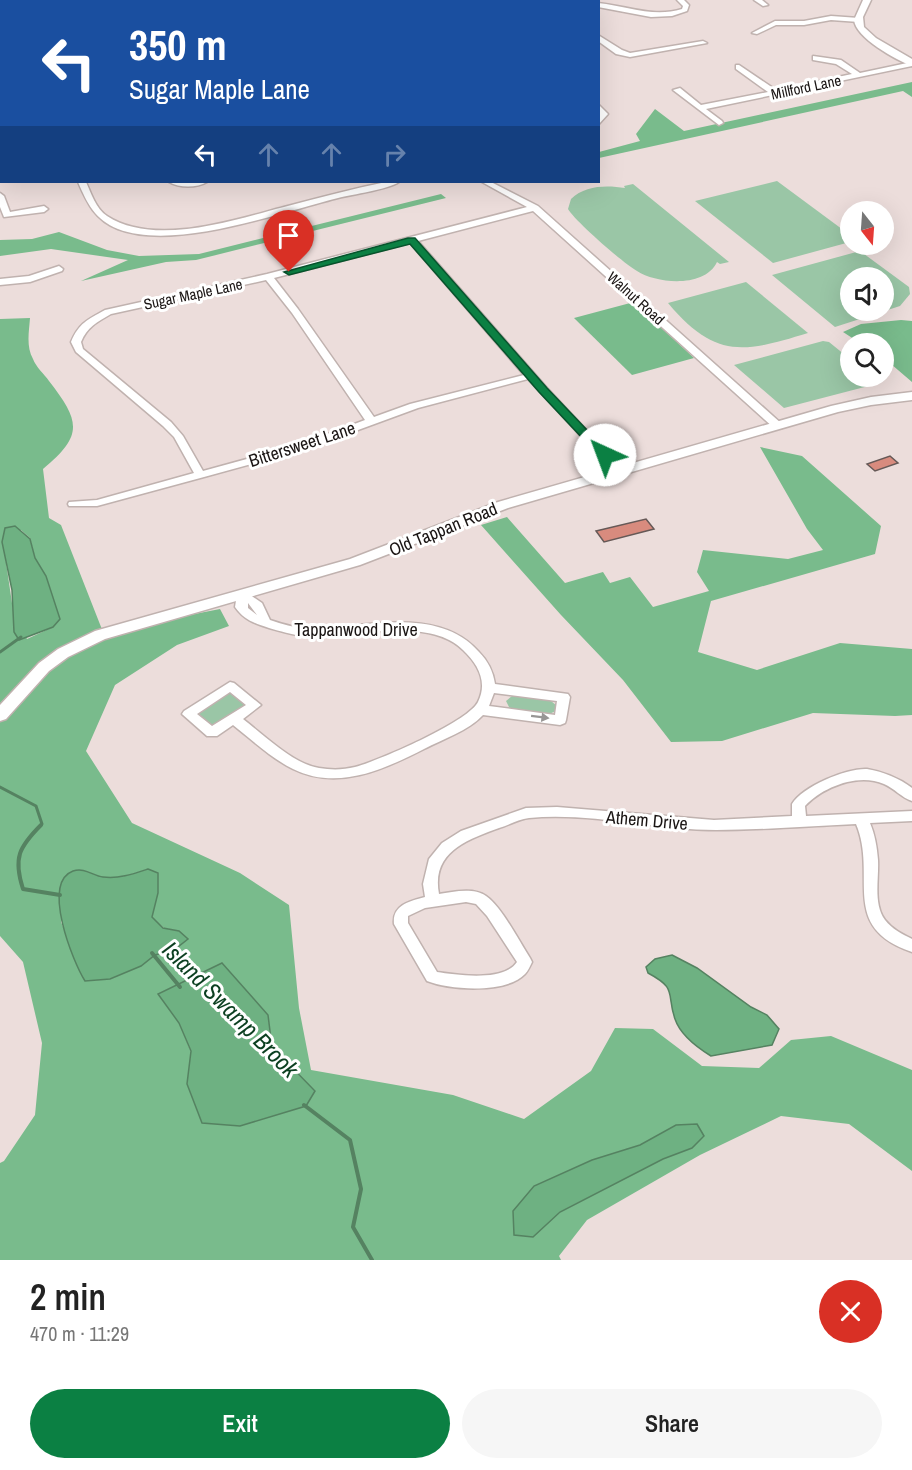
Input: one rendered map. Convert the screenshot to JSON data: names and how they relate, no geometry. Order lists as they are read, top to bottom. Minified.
{"streets":{"street":["Millford Lane","Sugar Maple Lane","Walnut Road","Bittersweet Lane","Old Tappan Road","Tappanwood Drive","Athem Drive"]},"crossings":[["Sugar Maple Lane","Walnut Road"],["Sugar Maple Lane","Bittersweet Lane"],["Walnut Road","Old Tappan Road"],["Old Tappan Road","Tappanwood Drive"]],"water":["Island Swamp Brook"],"north":"bottom","page":{"turn":["350 m","Sugar Maple Lane"],"heading":["2 min","470 m · 11:29"],"buttons":["Exit","Share"]}}
